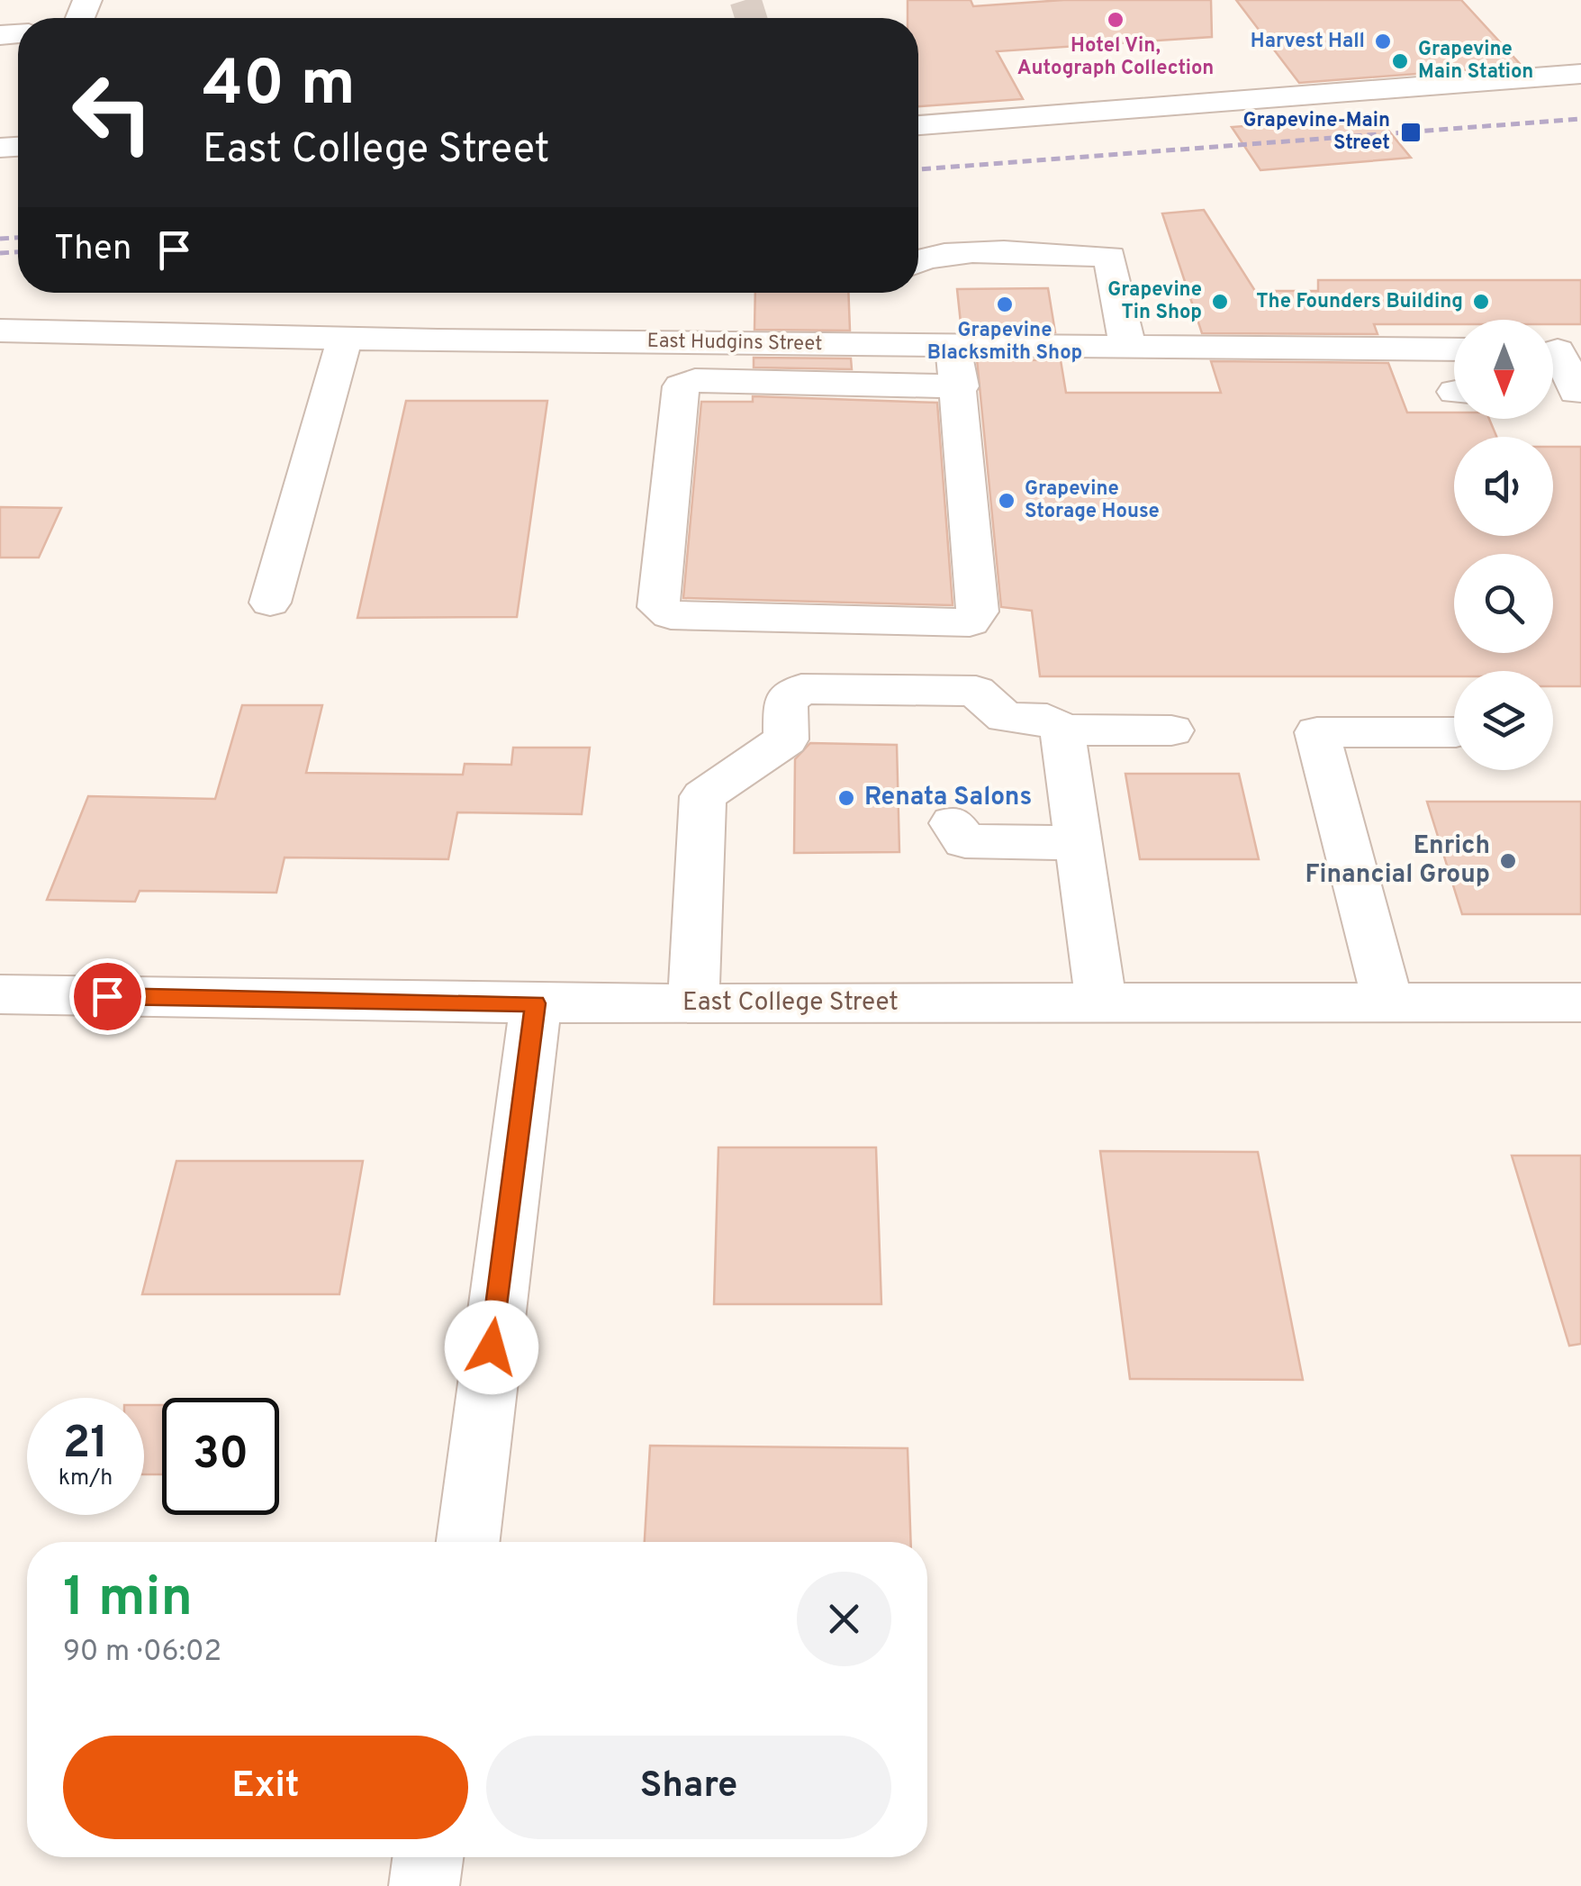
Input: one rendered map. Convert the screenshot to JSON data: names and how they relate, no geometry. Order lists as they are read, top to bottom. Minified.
{"streets":{"street":["East Hudgins Street","East College Street"]},"places":{"other":["Hotel Vin, Autograph Collection","Harvest Hall","Grapevine Main Station","Grapevine Tin Shop","The Founders Building","Grapevine Blacksmith Shop","Grapevine Storage House","Renata Salons","Enrich Financial Group"],"transit":["Grapevine-Main Street"]},"north":"bottom","page":{"turn":["40 m","East College Street"],"then":"Then","speed":"21 km/h","limit":"30","heading":["1 min","90 m · 06:02"],"buttons":["Exit","Share"]}}
